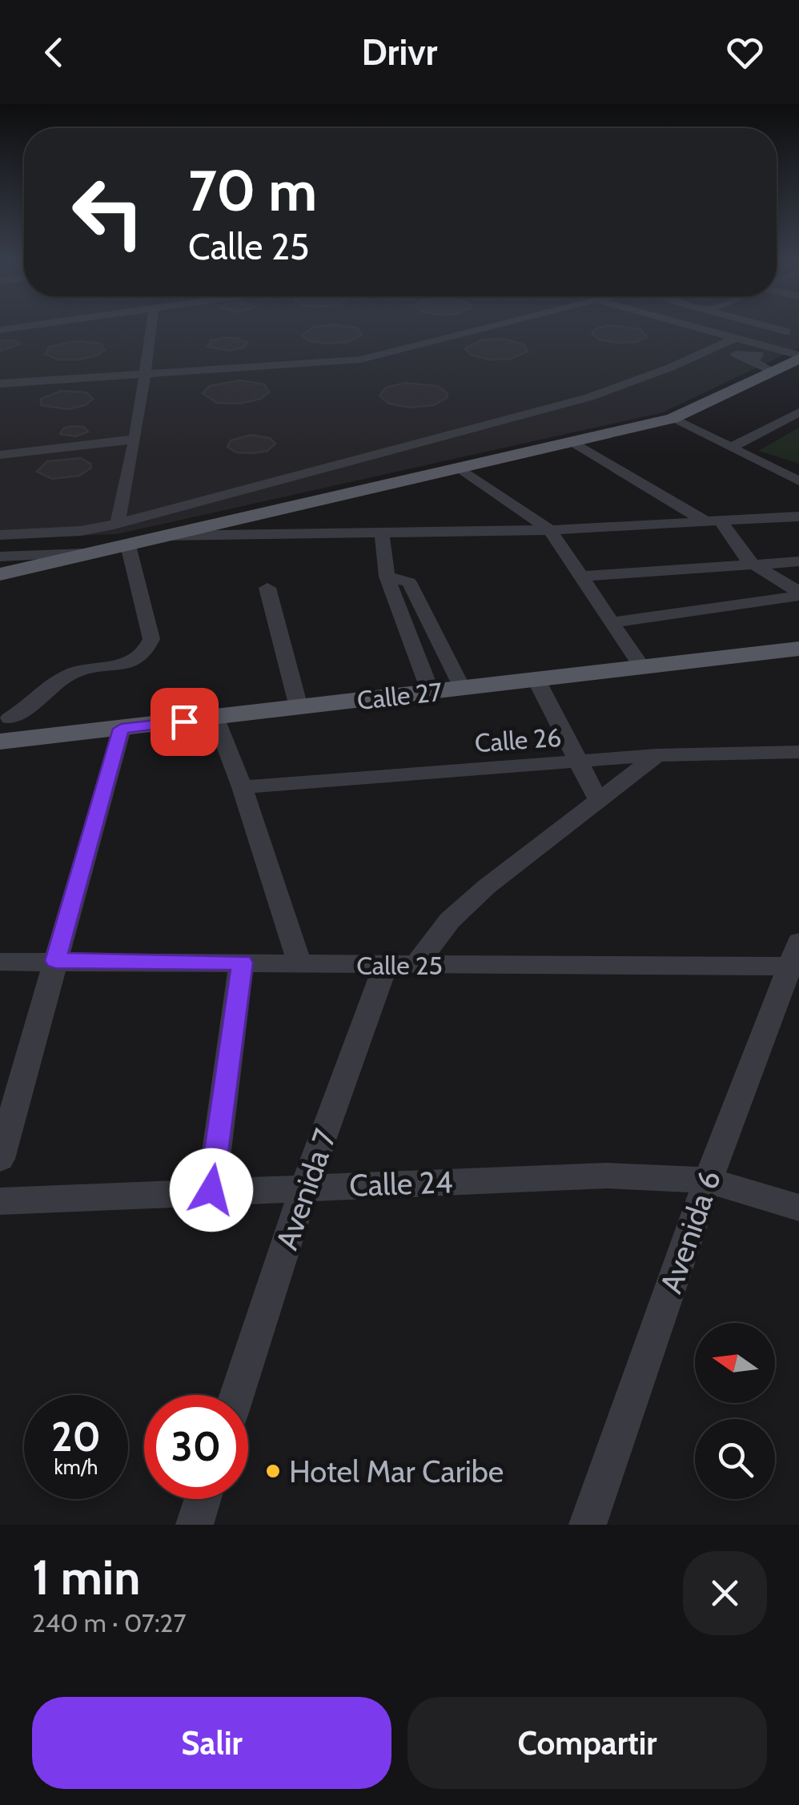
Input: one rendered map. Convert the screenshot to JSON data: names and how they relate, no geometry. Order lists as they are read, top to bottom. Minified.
{"streets":{"main road":["Calle 27"],"street":["Calle 26","Calle 25","Calle 24","Avenida 7","Avenida 6"]},"crossings":[["Calle 25","Avenida 7"],["Calle 25","Avenida 6"],["Calle 24","Avenida 7"],["Calle 24","Avenida 6"]],"places":["Hotel Mar Caribe"],"north":"left","page":{"header":"Drivr","turn":["70 m","Calle 25"],"speed":"20 km/h","limit":"30","heading":["1 min","240 m · 07:27"],"buttons":["Salir","Compartir"]}}
